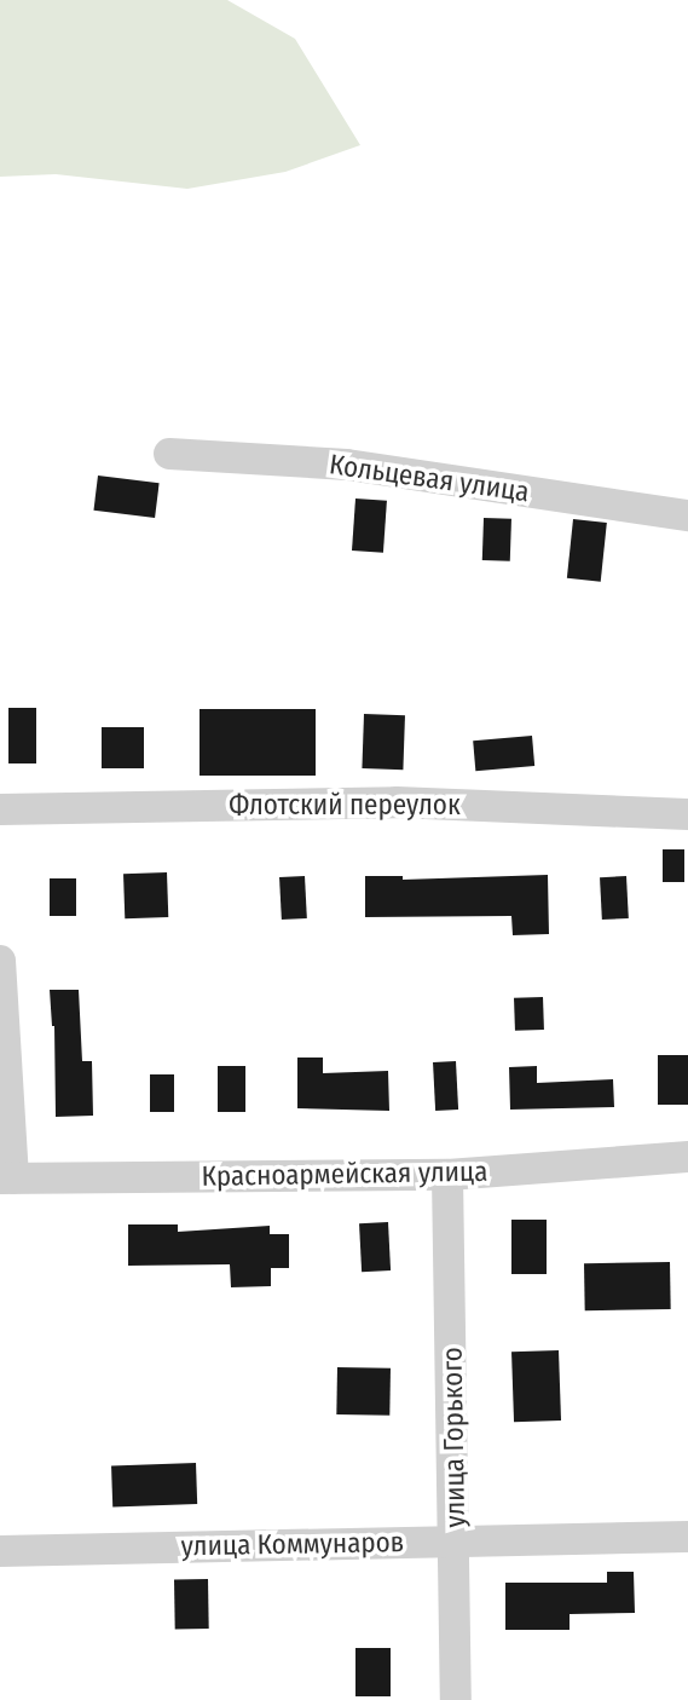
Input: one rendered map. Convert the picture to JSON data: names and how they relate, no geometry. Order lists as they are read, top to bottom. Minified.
{"streets":{"street":["Кольцевая улица","Флотский переулок","Красноармейская улица","улица Горького","улица Коммунаров"]},"crossings":[["Красноармейская улица","улица Горького"],["улица Горького","улица Коммунаров"]]}
